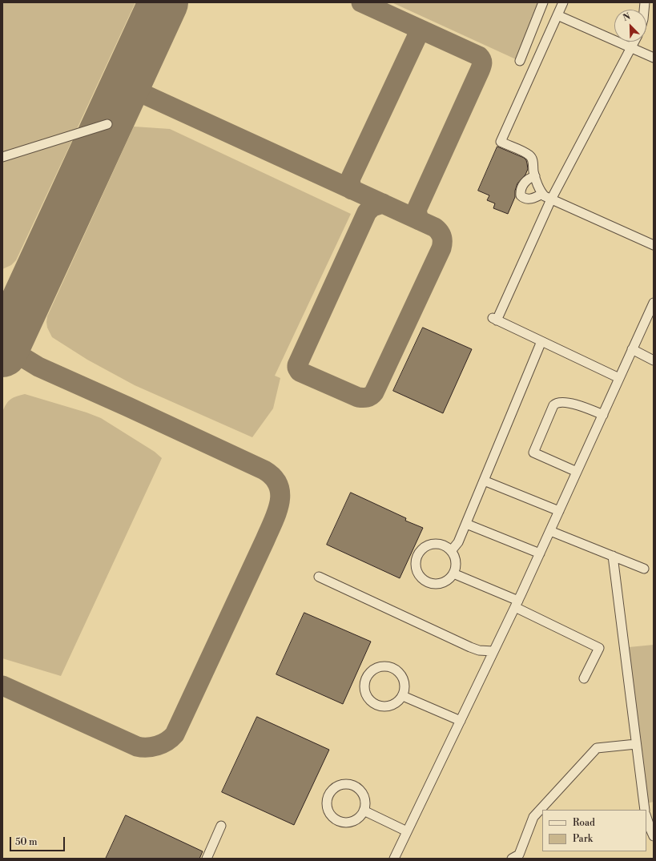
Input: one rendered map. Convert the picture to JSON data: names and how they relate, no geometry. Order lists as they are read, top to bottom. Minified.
{"legend":["Road","Park"],"scale_bar":"50 m","north":"top left"}
